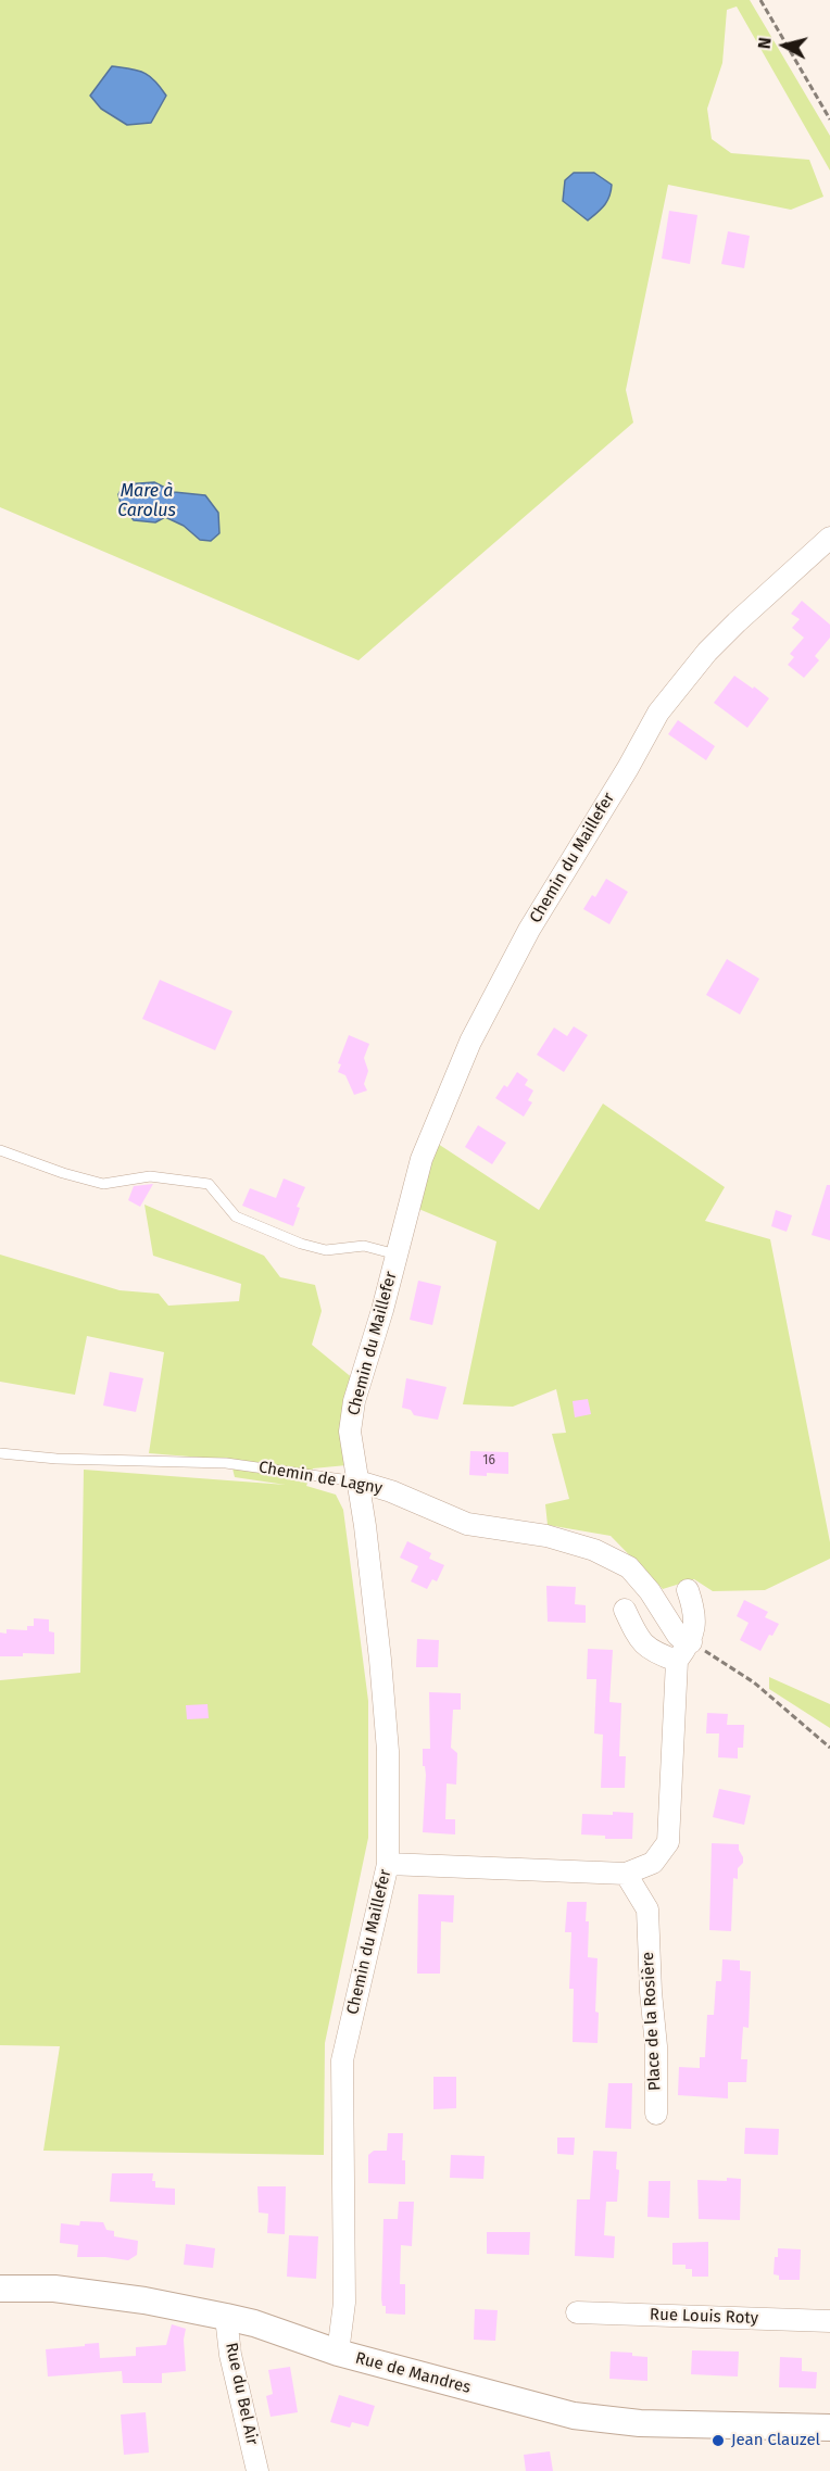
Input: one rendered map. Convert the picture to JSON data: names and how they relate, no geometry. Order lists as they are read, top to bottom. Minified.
{"streets":{"street":["Chemin du Maillefer","Chemin de Lagny","Place de la Rosière","Rue Louis Roty","Rue de Mandres","Rue du Bel Air"]},"crossings":[["Chemin du Maillefer","Chemin de Lagny"],["Chemin du Maillefer","Rue de Mandres"],["Rue de Mandres","Rue du Bel Air"]],"water":["Mare à Carolus"],"places":["Jean Clauzel"],"house_numbers":["16"],"north":"left"}
